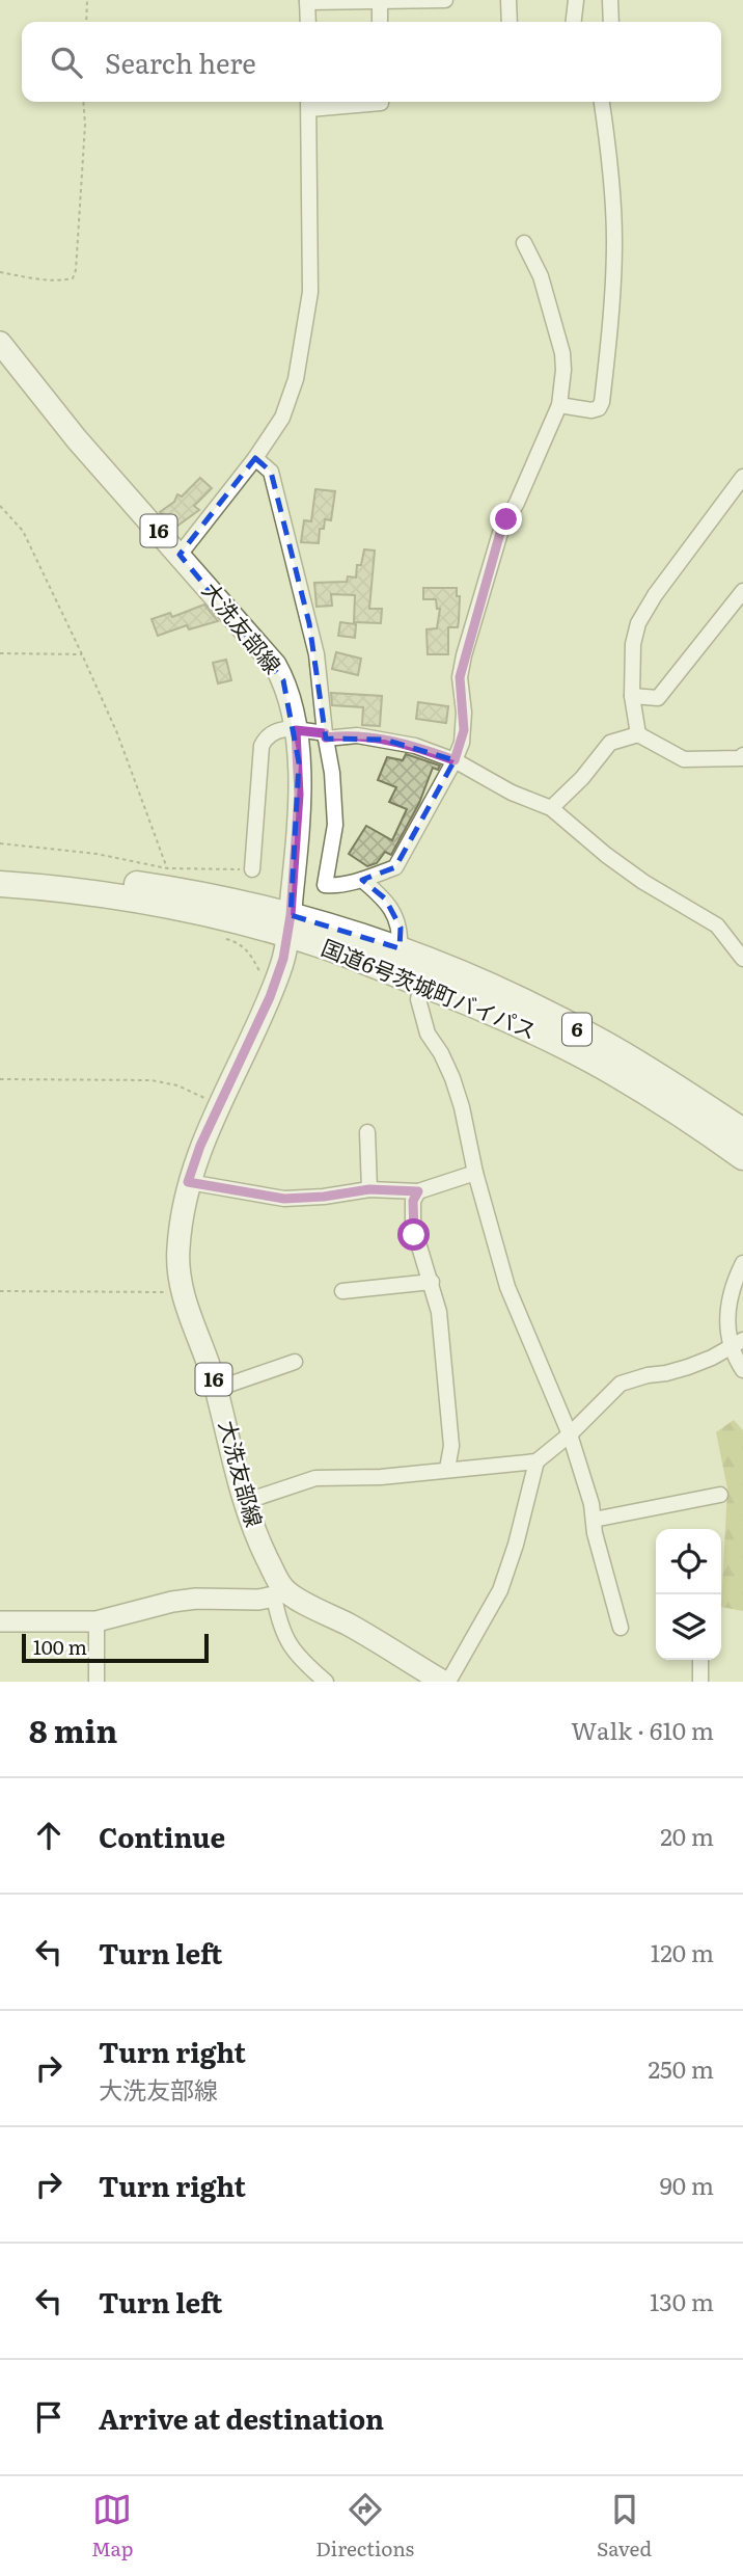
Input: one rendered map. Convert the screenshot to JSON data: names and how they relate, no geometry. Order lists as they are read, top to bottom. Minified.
{"streets":{"highway":["国道6号茨城町バイパス","6"],"main road":["16","大洗友部線"]},"crossings":[["大洗友部線","国道6号茨城町バイパス"]],"scale_bar":"100 m","page":{"search":"Search here","scale":"100 m","heading":["8 min","Walk · 610 m"],"list":[["Continue","20 m"],["Turn left","120 m"],["Turn right","大洗友部線","250 m"],["Turn right","90 m"],["Turn left","130 m"],"Arrive at destination"],"nav":["Map","Directions","Saved"]}}
